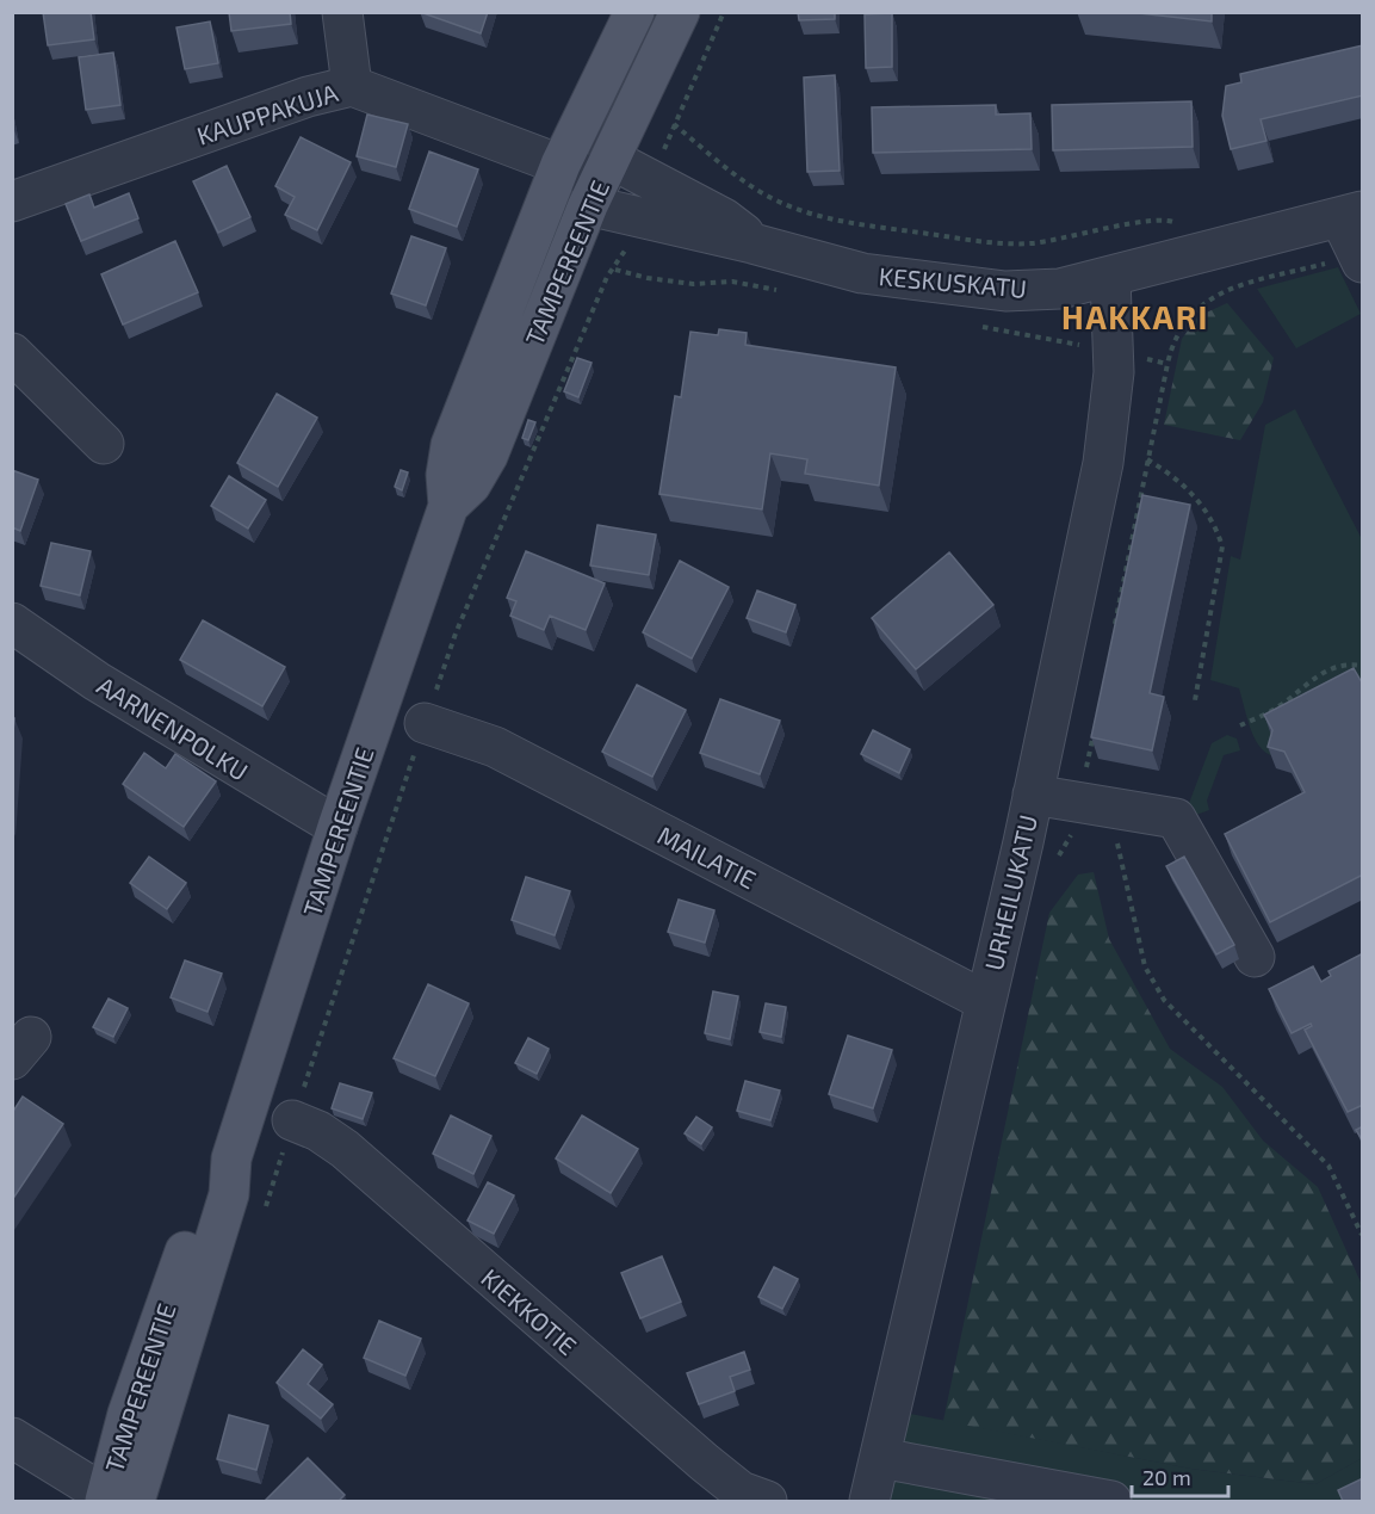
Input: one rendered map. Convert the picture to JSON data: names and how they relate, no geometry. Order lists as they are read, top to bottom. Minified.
{"streets":{"main road":["TAMPEREENTIE"],"street":["KAUPPAKUJA","KESKUSKATU","AARNENPOLKU","MAILATIE","URHEILUKATU","KIEKKOTIE"]},"crossings":[["KAUPPAKUJA","TAMPEREENTIE"],["KAUPPAKUJA","KESKUSKATU"],["TAMPEREENTIE","KESKUSKATU"],["TAMPEREENTIE","AARNENPOLKU"],["KESKUSKATU","URHEILUKATU"],["MAILATIE","URHEILUKATU"]],"districts":["HAKKARI"],"scale_bar":"20 m"}
